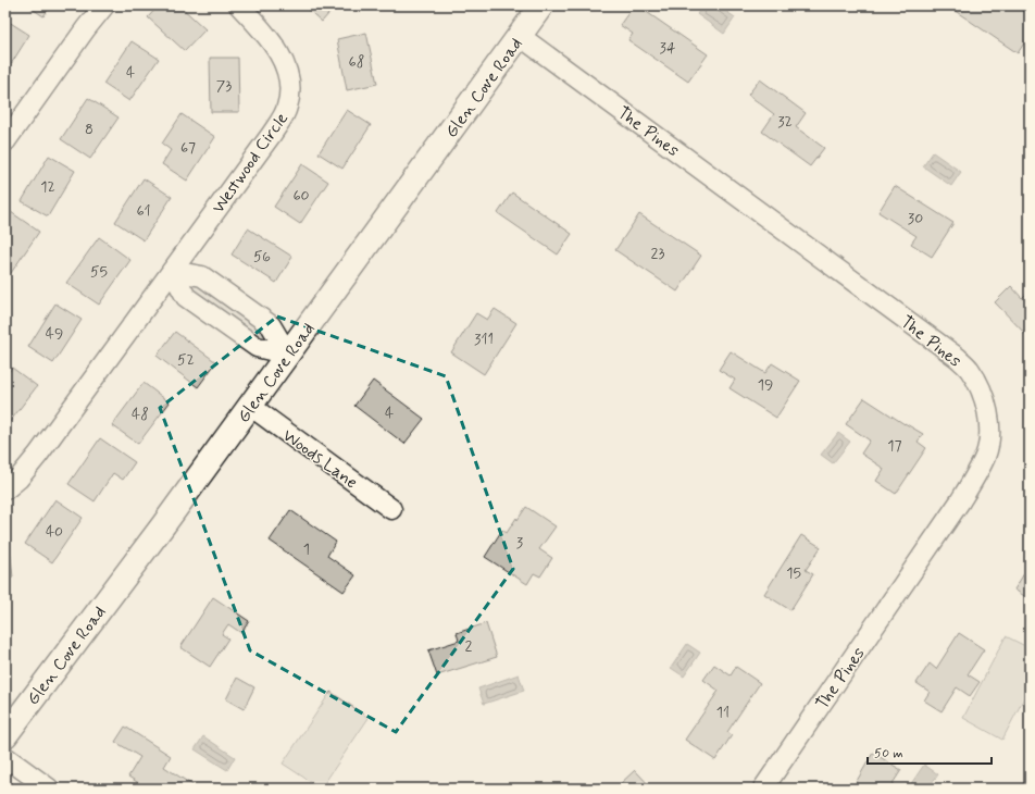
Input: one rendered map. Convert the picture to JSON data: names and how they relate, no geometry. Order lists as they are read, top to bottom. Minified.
{"streets":{"main road":["Glen Cove Road"],"street":["The Pines","Westwood Circle","Woods Lane"]},"crossings":[["Glen Cove Road","The Pines"],["Glen Cove Road","Woods Lane"]],"house_numbers":["34","68","4","73","32","8","67","12","60","61","30","23","56","55","49","311","52","19","4","48","17","40","3","1","15","2","11"],"scale_bar":"50 m"}
